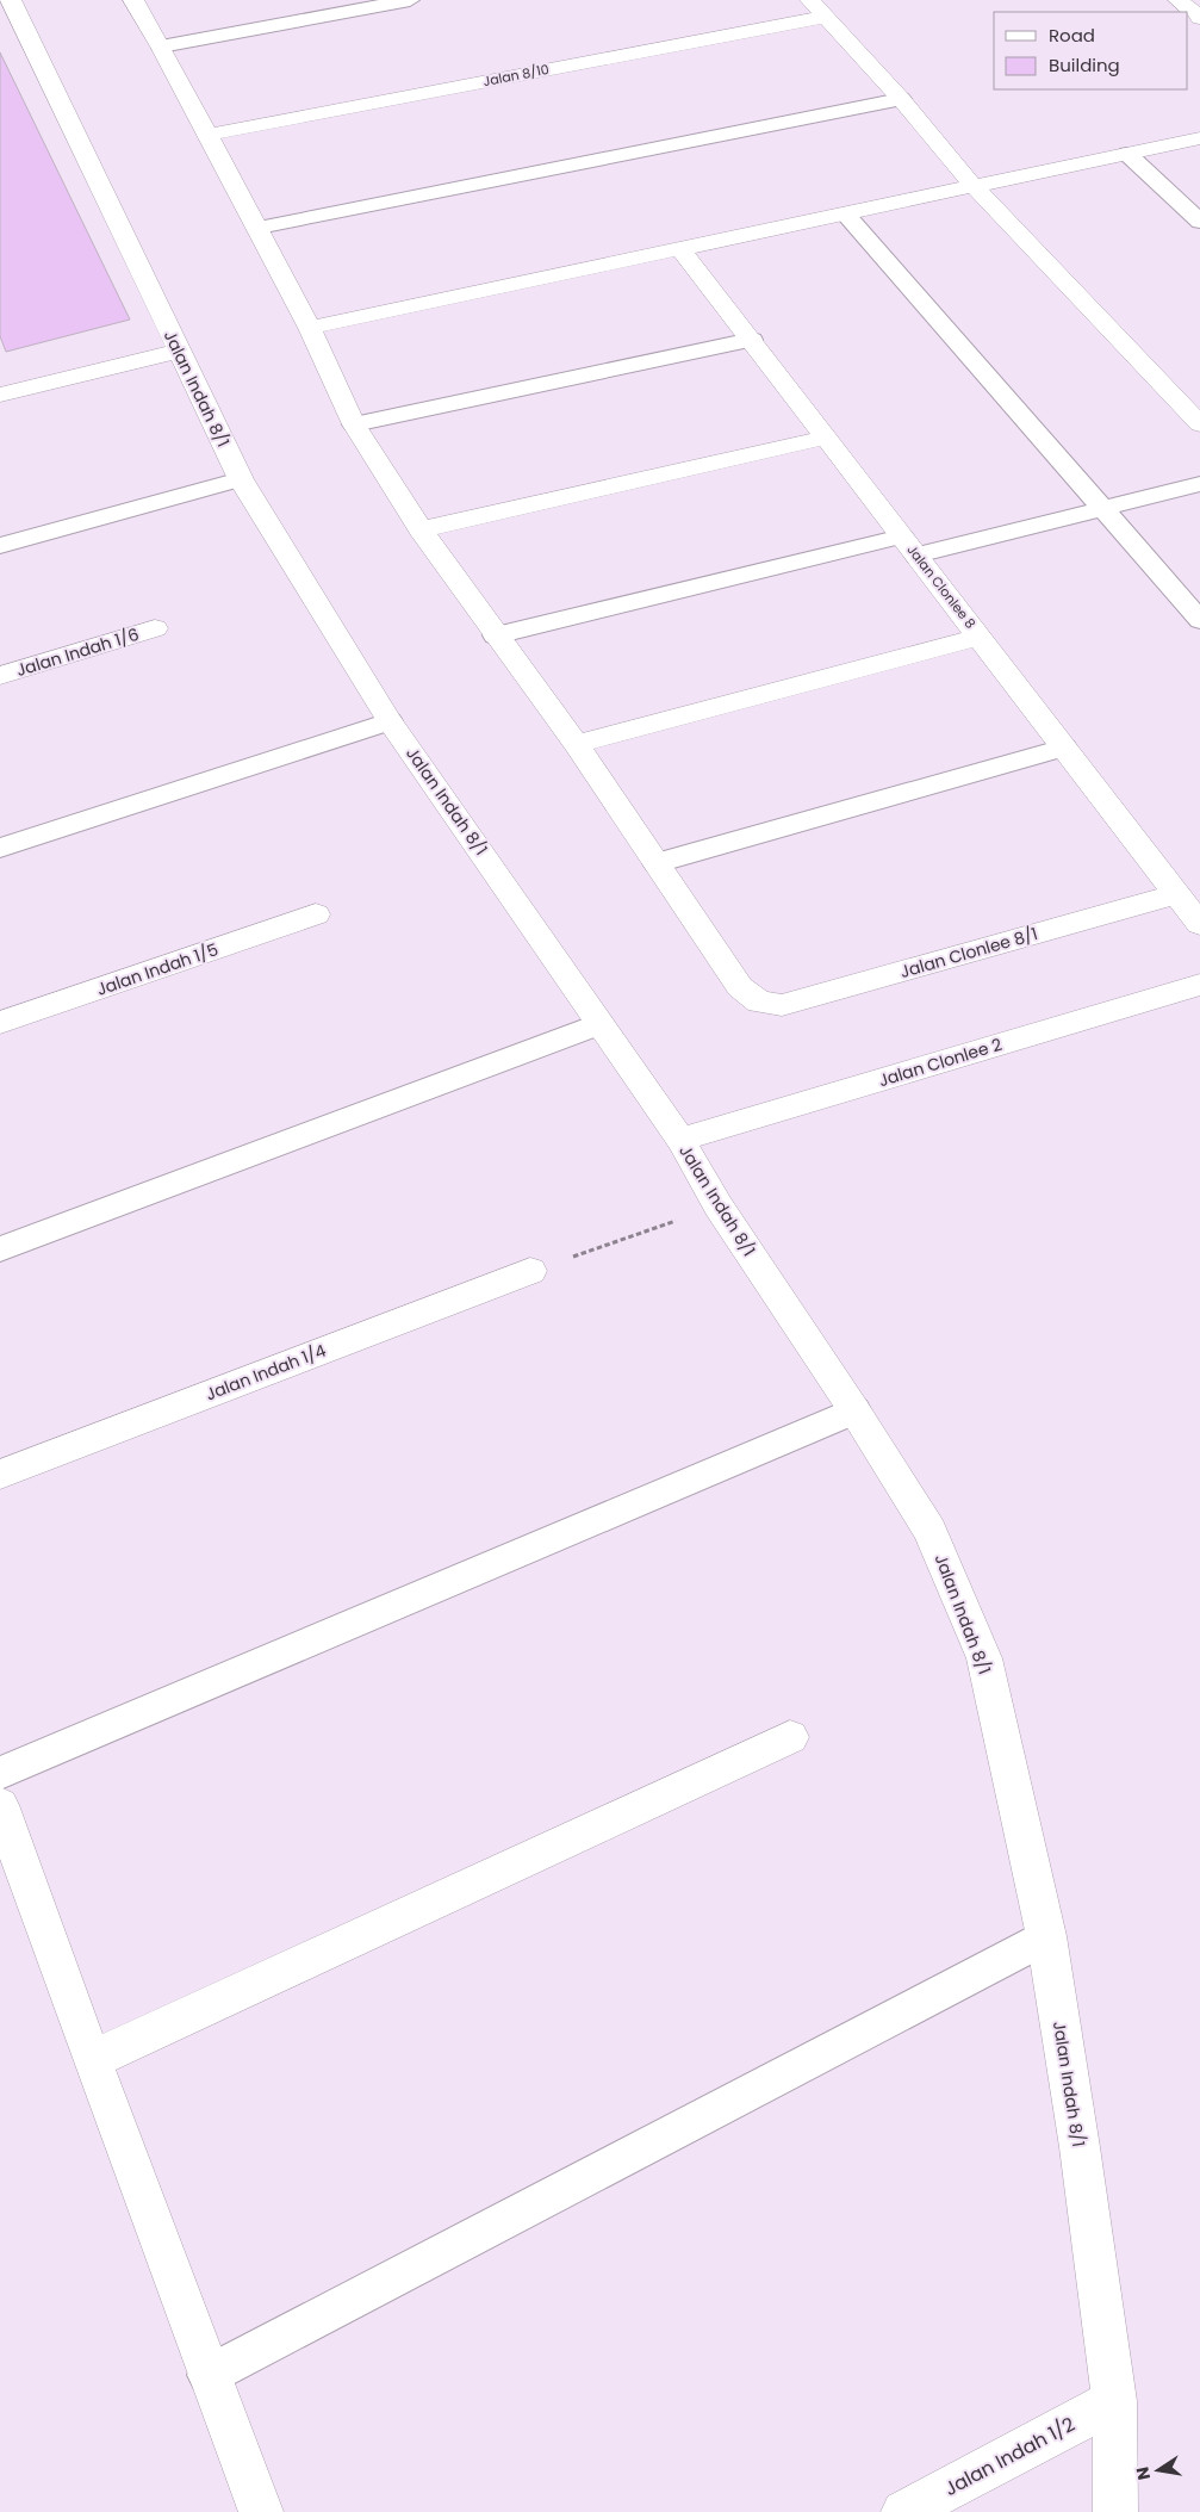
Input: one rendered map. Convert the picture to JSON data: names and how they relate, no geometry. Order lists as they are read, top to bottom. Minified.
{"streets":{"street":["Jalan 8/10","Jalan Indah 8/1","Jalan Clonlee 8","Jalan Indah 1/6","Jalan Clonlee 8/1","Jalan Indah 1/5","Jalan Clonlee 2","Jalan Indah 1/4","Jalan Indah 1/2"]},"crossings":[["Jalan Indah 8/1","Jalan Clonlee 2"],["Jalan Indah 8/1","Jalan Indah 1/2"],["Jalan Clonlee 8","Jalan Clonlee 8/1"]],"legend":["Road","Building"],"north":"left"}
